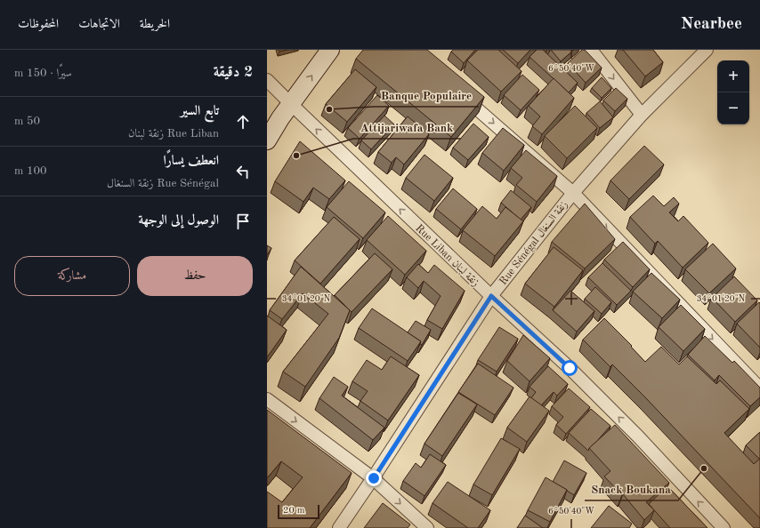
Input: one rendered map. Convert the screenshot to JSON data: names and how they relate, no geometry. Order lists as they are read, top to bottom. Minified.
{"streets":{"street":["Rue Sénégal زنقة السنغال","Rue Liban زنقة لبنان"]},"crossings":[["Rue Sénégal زنقة السنغال","Rue Liban زنقة لبنان"]],"one_way":["Rue Liban زنقة لبنان"],"places":["Banque Populaire","Attijariwafa Bank","Snack Boukana"],"scale_bar":"20 m","page":{"header":"Nearbee","nav":["الخريطة","الاتجاهات","المحفوظات"],"heading":["2 دقيقة","سيرًا · 150 m"],"map_buttons":["+","−"],"list":[["تابع السير","Rue Liban زنقة لبنان","50 m"],["انعطف يسارًا","Rue Sénégal زنقة السنغال","100 m"],"الوصول إلى الوجهة"],"buttons":["حفظ","مشاركة"],"scale":"20 m"},"coordinates":["6°50'40\"W","34°01'20\"N"]}
